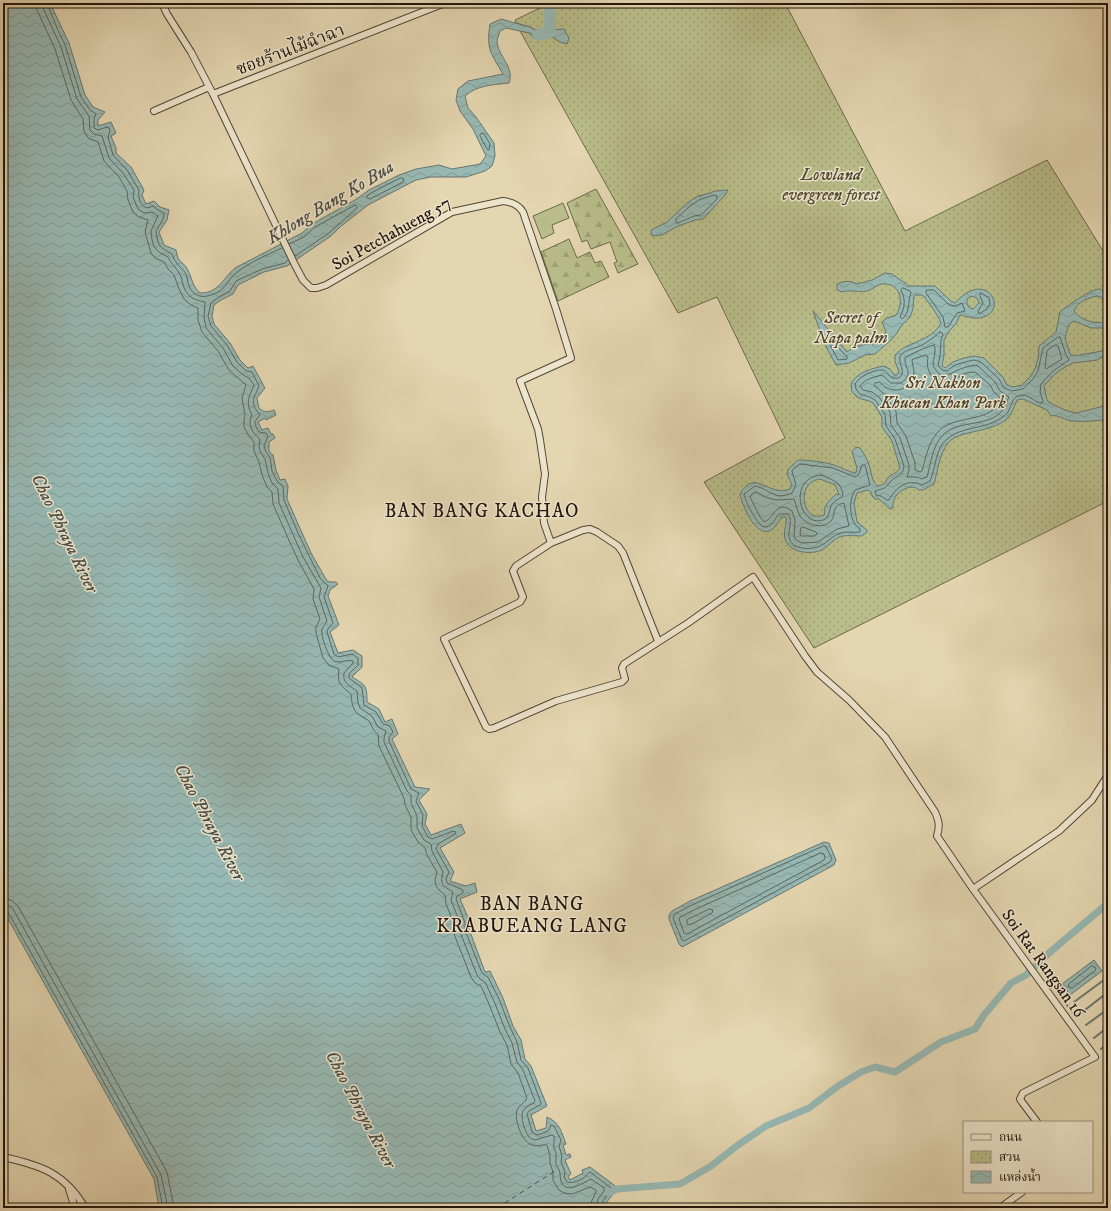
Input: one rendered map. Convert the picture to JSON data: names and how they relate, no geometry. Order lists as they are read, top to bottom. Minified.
{"streets":{"street":["ซอยร้านไม้ฉำฉา","Soi Petchahueng 57","Soi Rat Rangsan 16"]},"crossings":[["ซอยร้านไม้ฉำฉา","Soi Petchahueng 57"]],"districts":["BAN BANG KACHAO","BAN BANG KRABUEANG LANG"],"water":["Khlong Bang Ko Bua","Chao Phraya River"],"parks":["Lowland evergreen forest","Secret of Napa palm","Sri Nakhon Khuean Khan Park"],"legend":["ถนน","สวน","แหล่งน้ำ"]}
